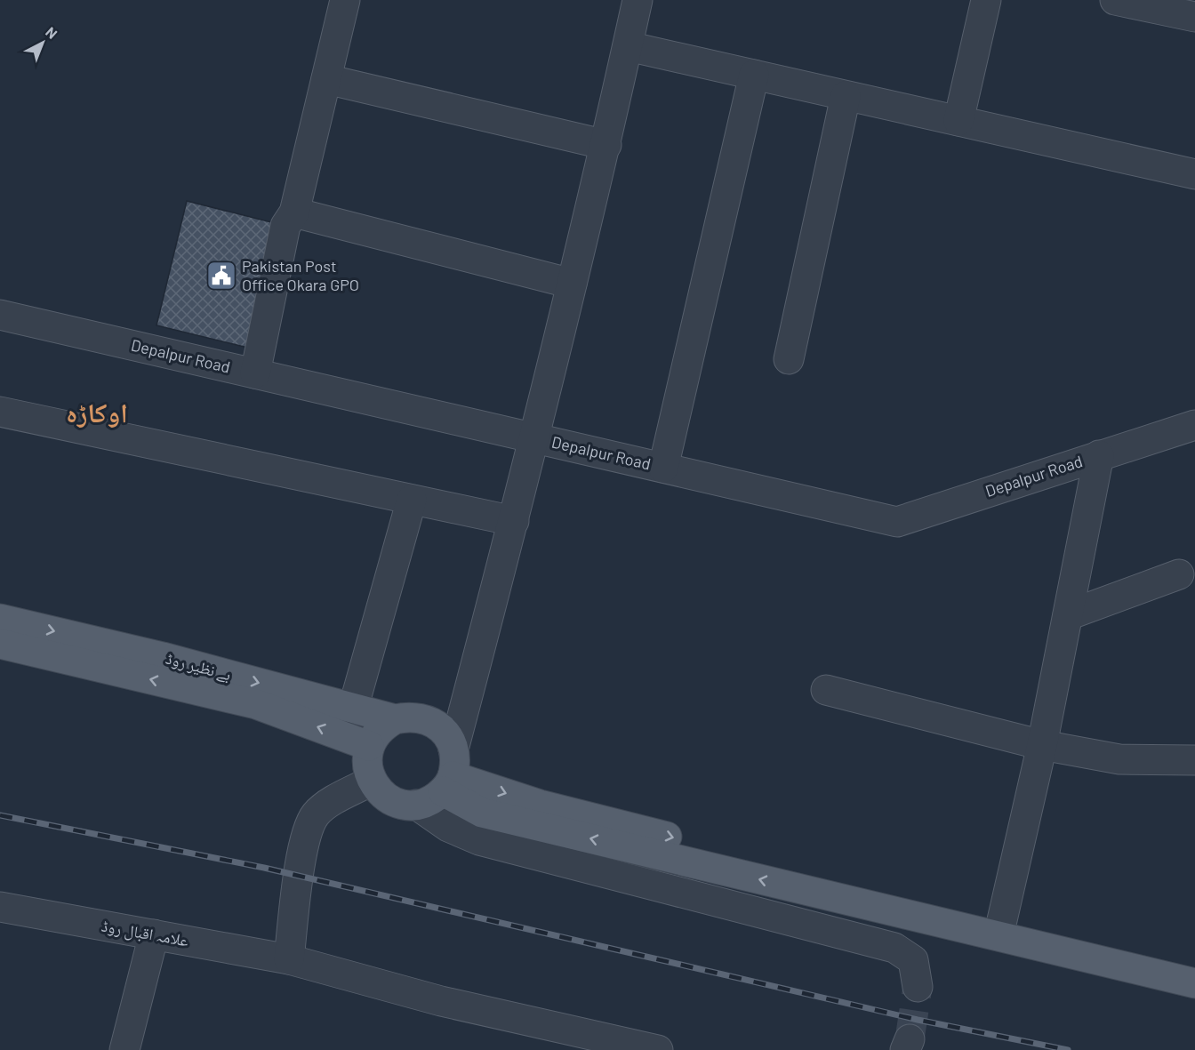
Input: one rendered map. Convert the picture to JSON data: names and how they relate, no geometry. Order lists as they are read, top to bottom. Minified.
{"streets":{"main road":["بے نظیر روڈ"],"street":["Depalpur Road","علامہ اقبال روڈ"]},"districts":["اوکاڑہ"],"places":{"public building":["Pakistan Post Office Okara GPO"]},"north":"top right"}
